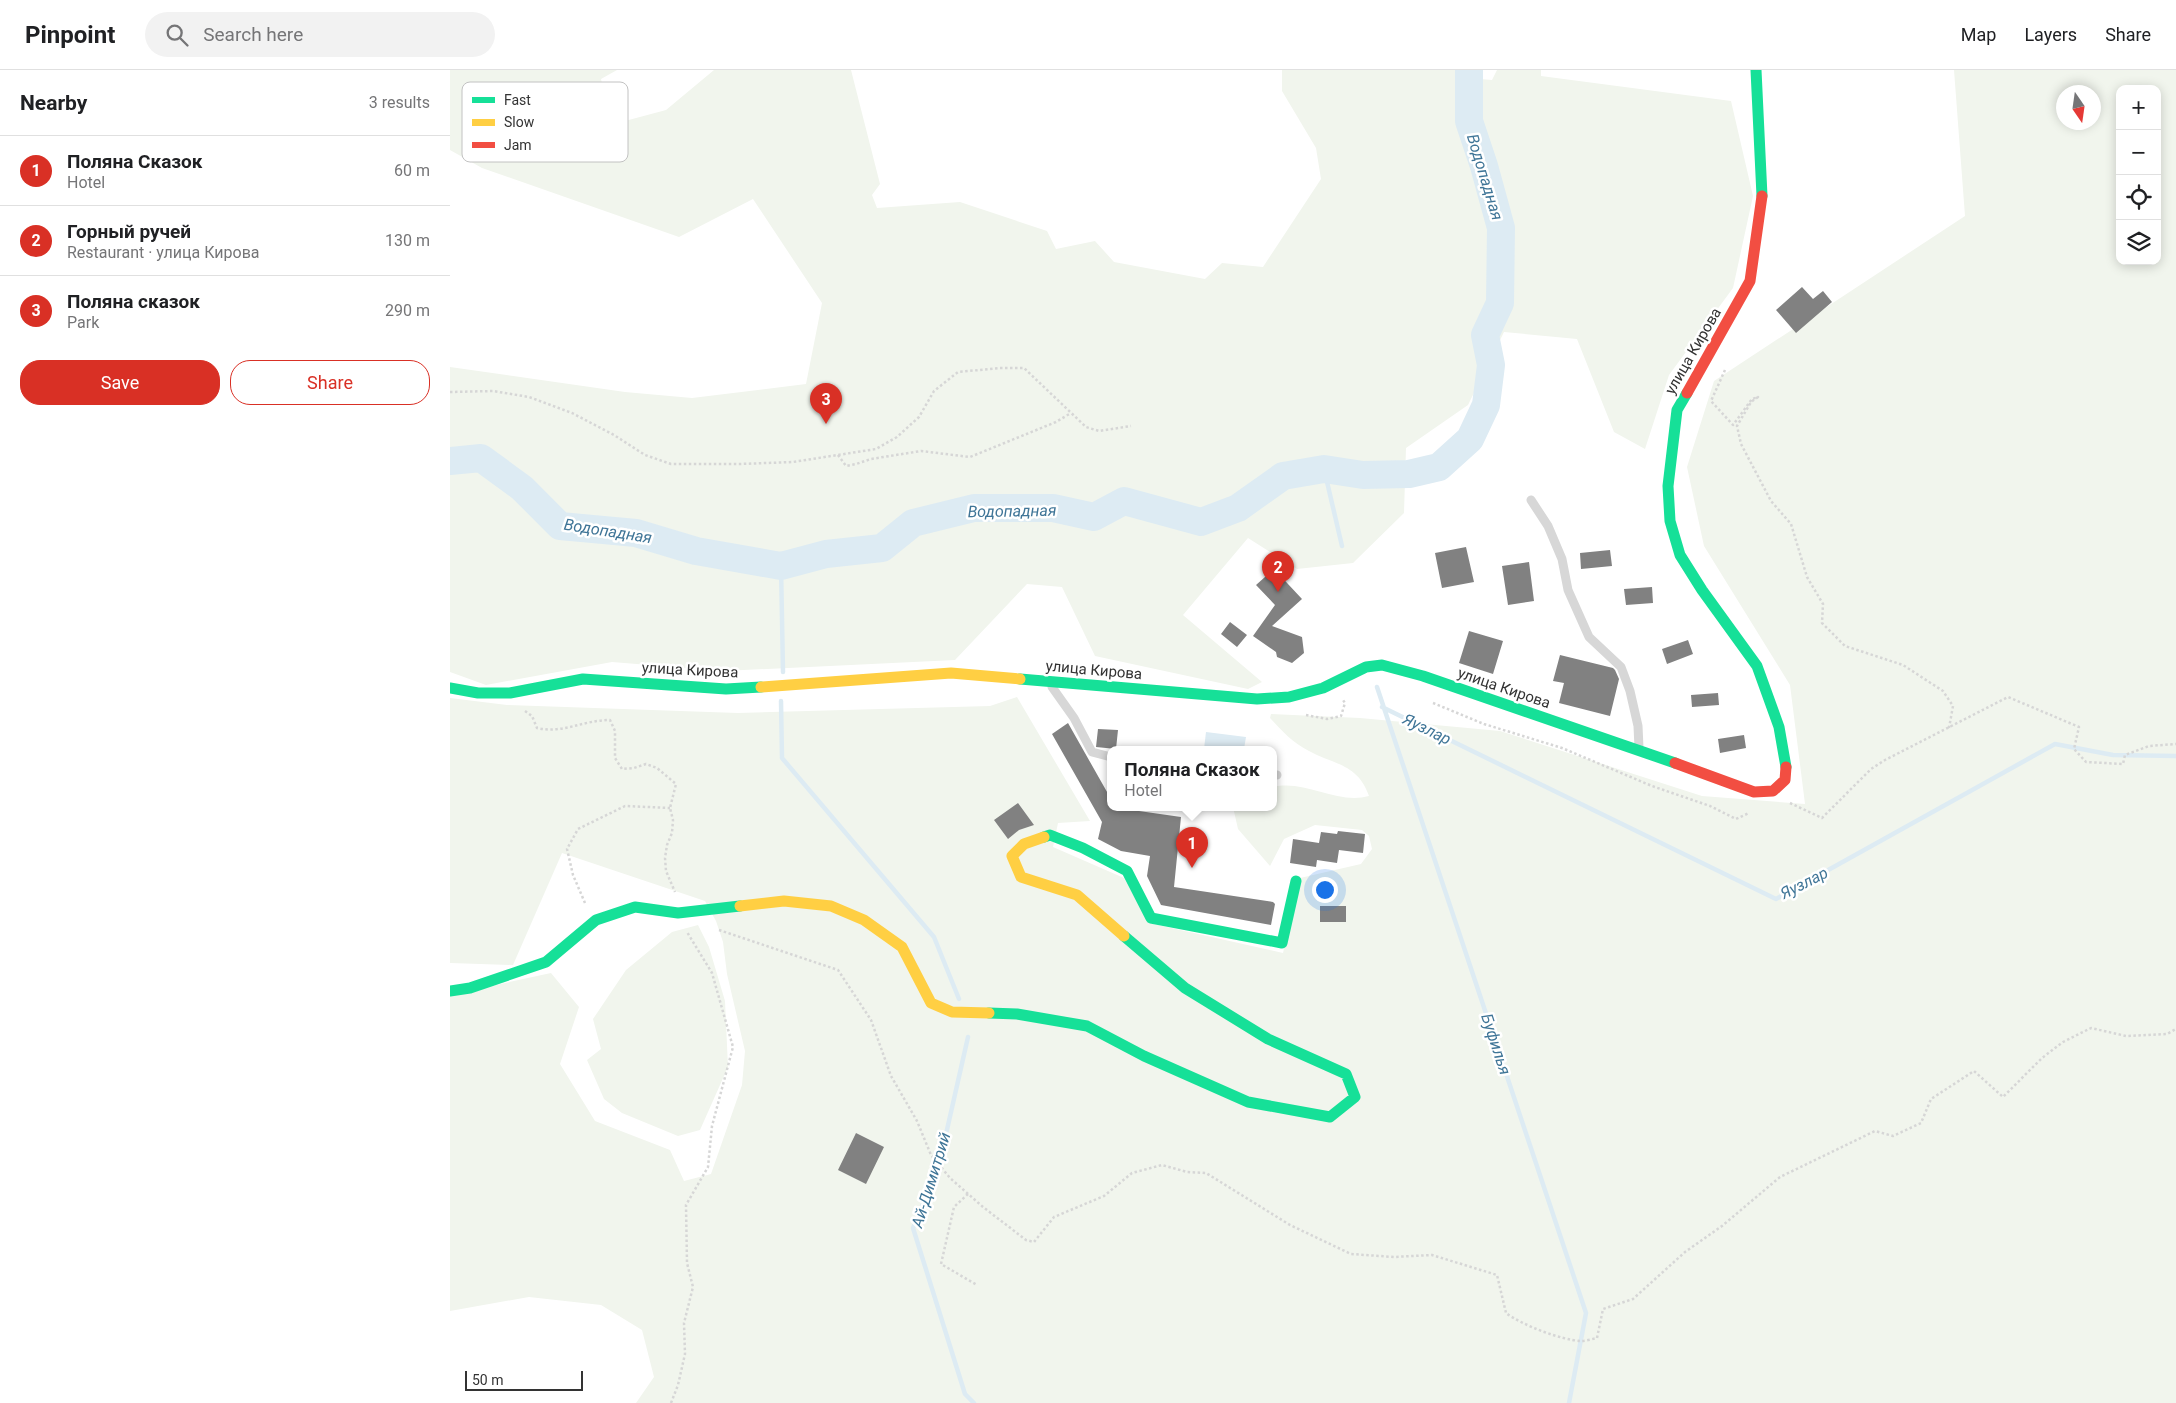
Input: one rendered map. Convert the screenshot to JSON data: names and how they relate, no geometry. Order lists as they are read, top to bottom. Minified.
{"streets":{"street":["улица Кирова"]},"water":["Водопадная","Яузлар","Буфилья","Ай-Димитрий"],"legend":["Fast","Slow","Jam"],"scale_bar":"50 m","north":"bottom","page":{"header":"Pinpoint","search":"Search here","nav":["Map","Layers","Share"],"heading":["Nearby","3 results"],"map_buttons":["+","−"],"list":[{"mark":"1","name":"Поляна Сказок","note":"Hotel","value":"60 m"},{"mark":"2","name":"Горный ручей","note":"Restaurant · улица Кирова","value":"130 m"},{"mark":"3","name":"Поляна сказок","note":"Park","value":"290 m"}],"buttons":["Save","Share"],"pins":["3","2","1"],"popup":["Поляна Сказок","Hotel"],"scale":"50 m"}}
